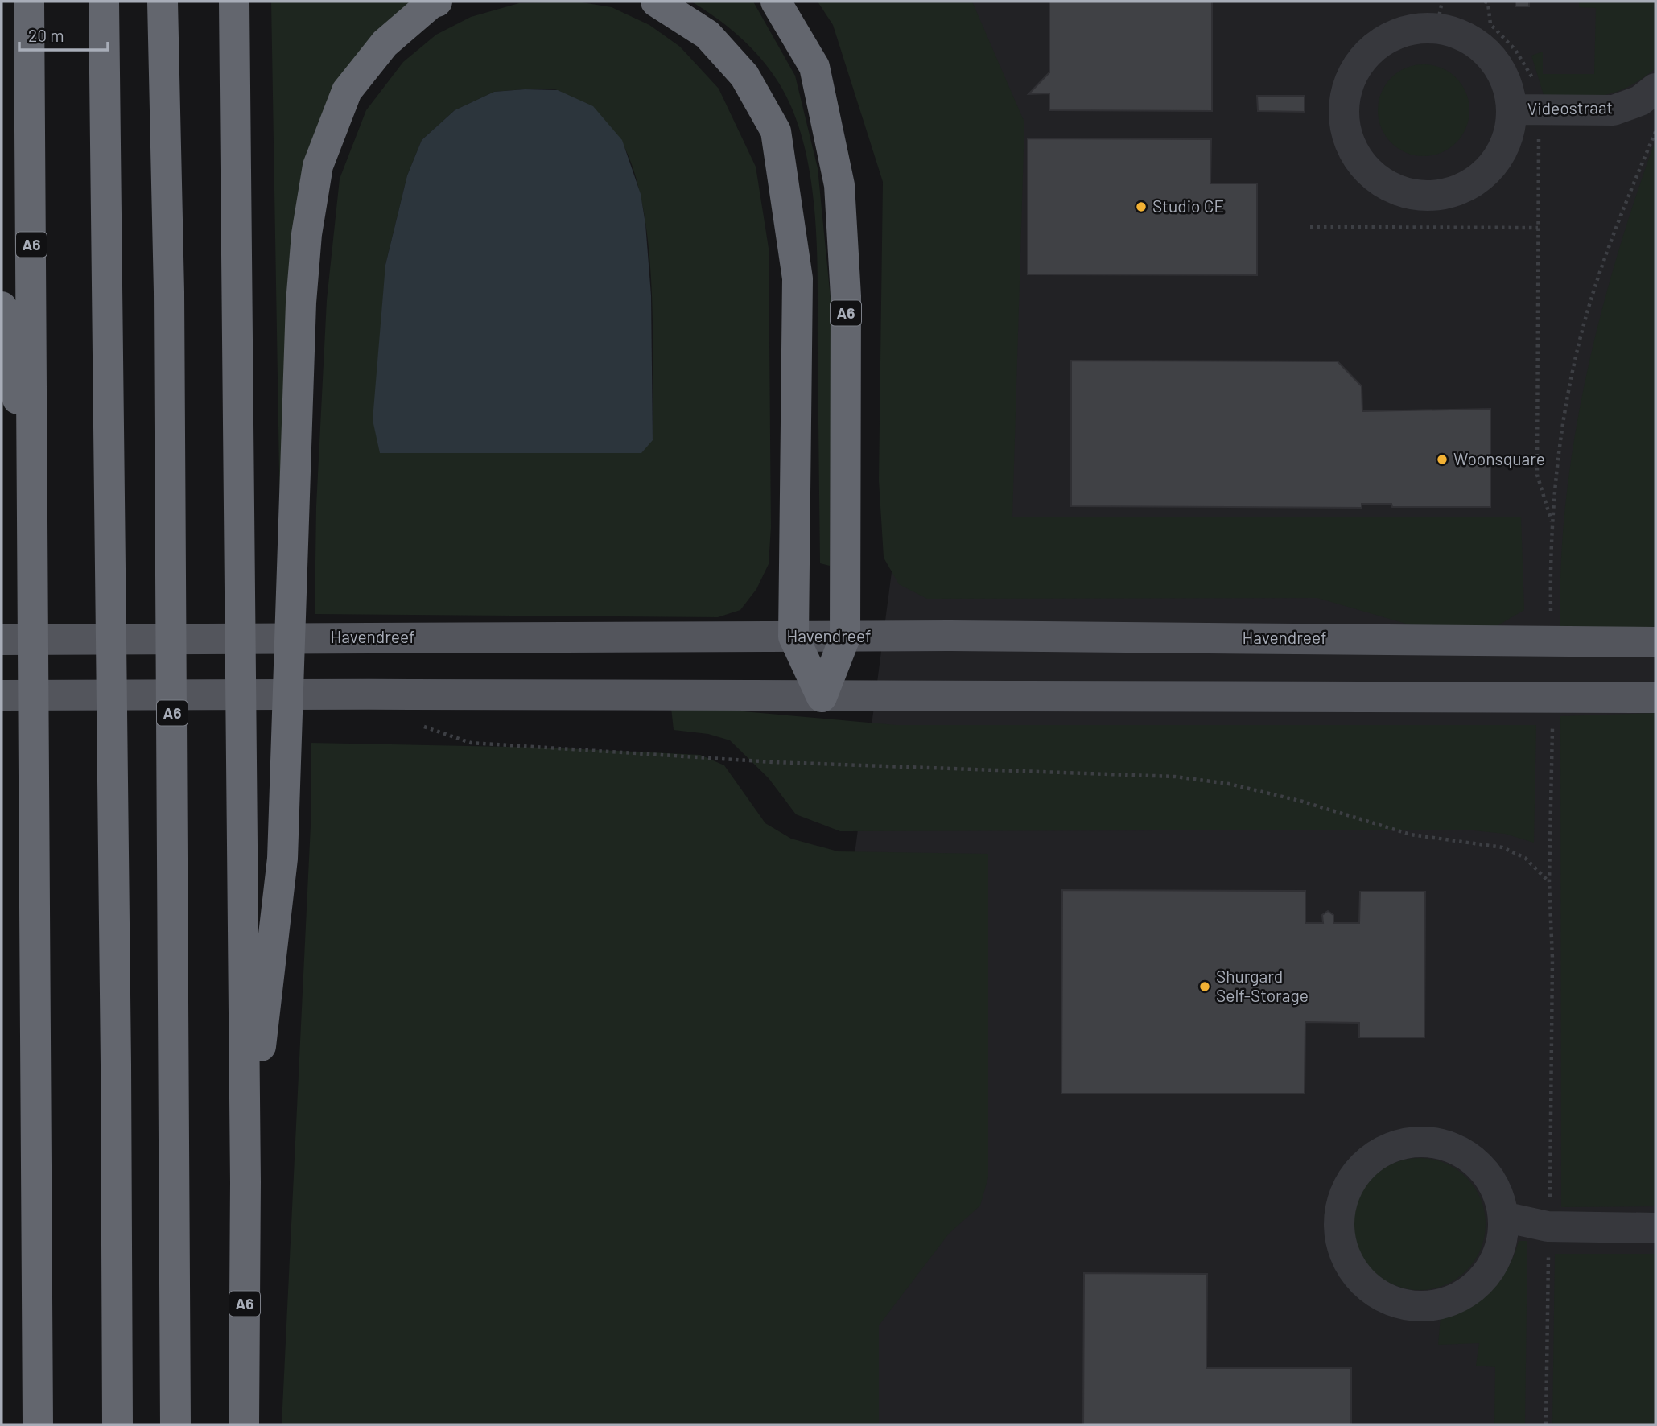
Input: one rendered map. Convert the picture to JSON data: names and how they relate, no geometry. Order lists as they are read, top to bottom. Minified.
{"streets":{"highway":["A6"],"main road":["Havendreef"],"street":["Videostraat"]},"crossings":[["A6","Havendreef"]],"places":["Studio CE","Woonsquare","Shurgard Self-Storage"],"scale_bar":"20 m"}
